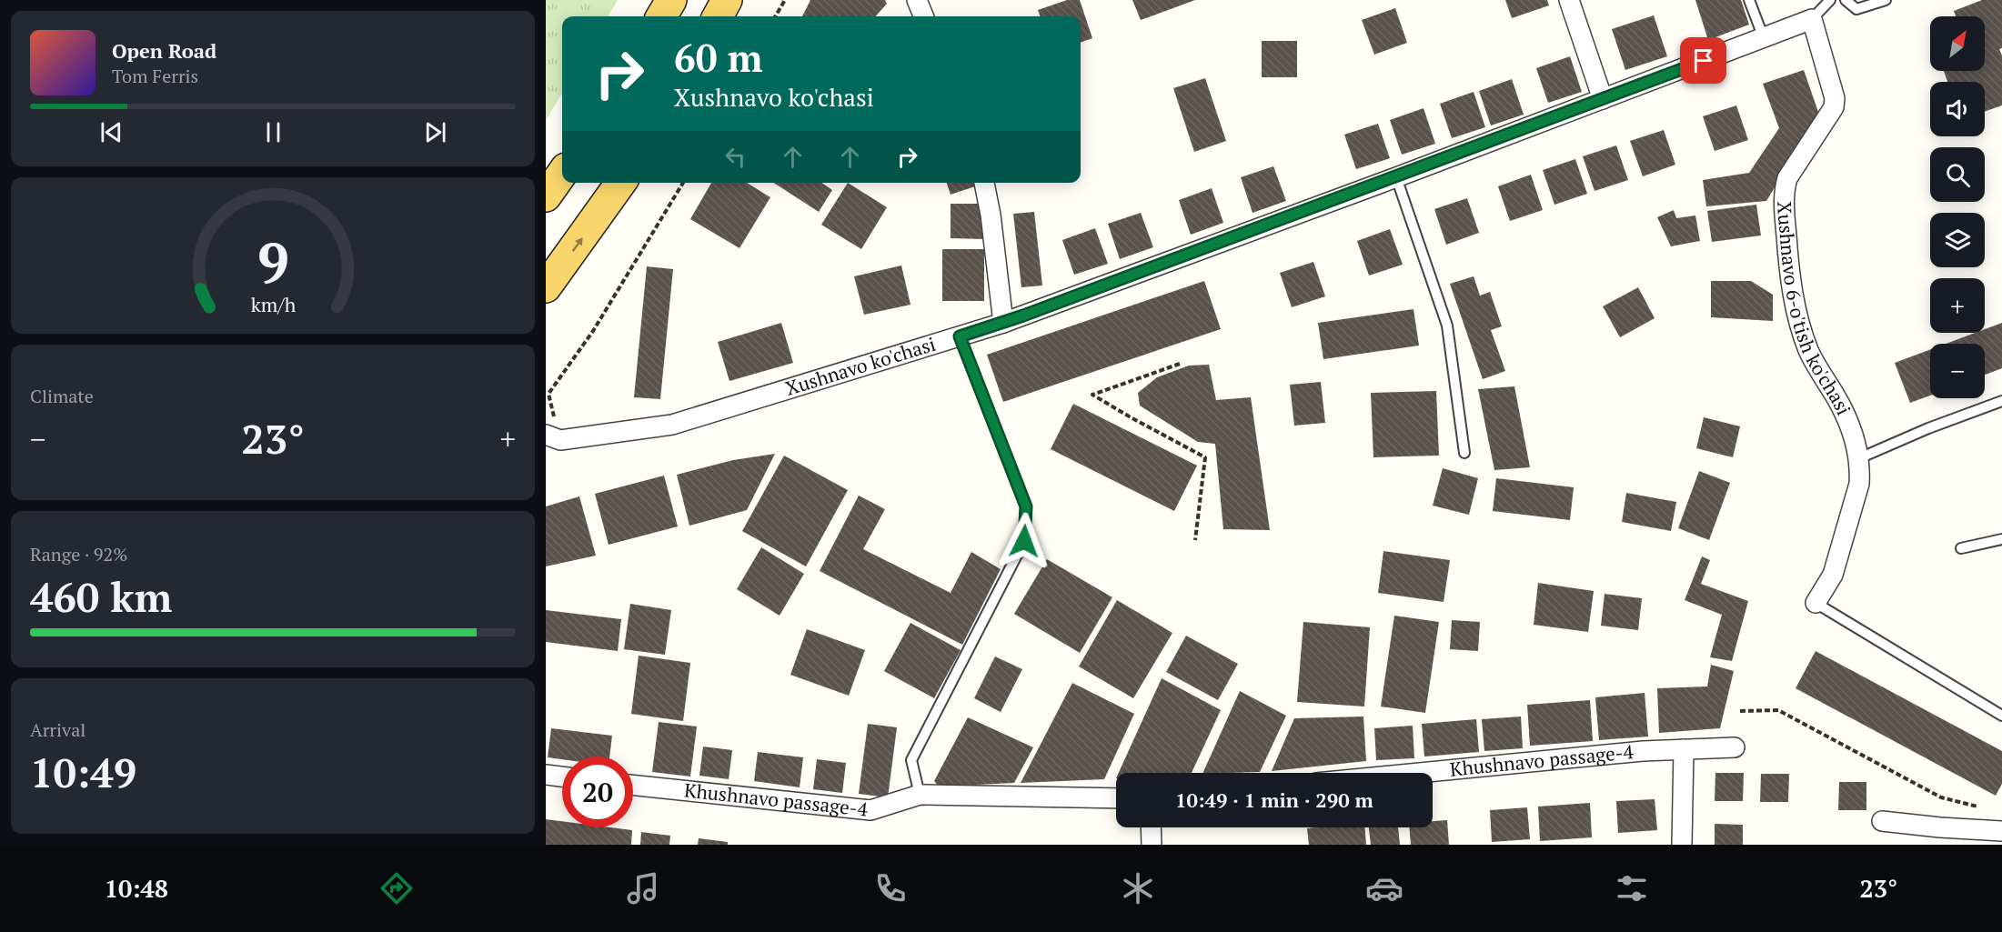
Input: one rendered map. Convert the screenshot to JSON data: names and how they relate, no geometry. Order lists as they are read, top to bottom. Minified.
{"streets":{"street":["Xushnavo 6-o'tish ko'chasi","Xushnavo ko'chasi","Khushnavo passage-4"]},"crossings":[["Xushnavo 6-o'tish ko'chasi","Xushnavo ko'chasi"]],"north":"top right","page":{"map_buttons":["+","−"],"turn":["60 m","Xushnavo ko'chasi"],"song":["Open Road","Tom Ferris"],"tile":["Climate",["Range · 92%","460 km"],["Arrival","10:49"]],"heat":["−","23°","+"],"limit":"20","trip":"10:49 · 1 min · 290 m","tabs":["10:48","23°"],"gauge":["9","km/h"]}}
